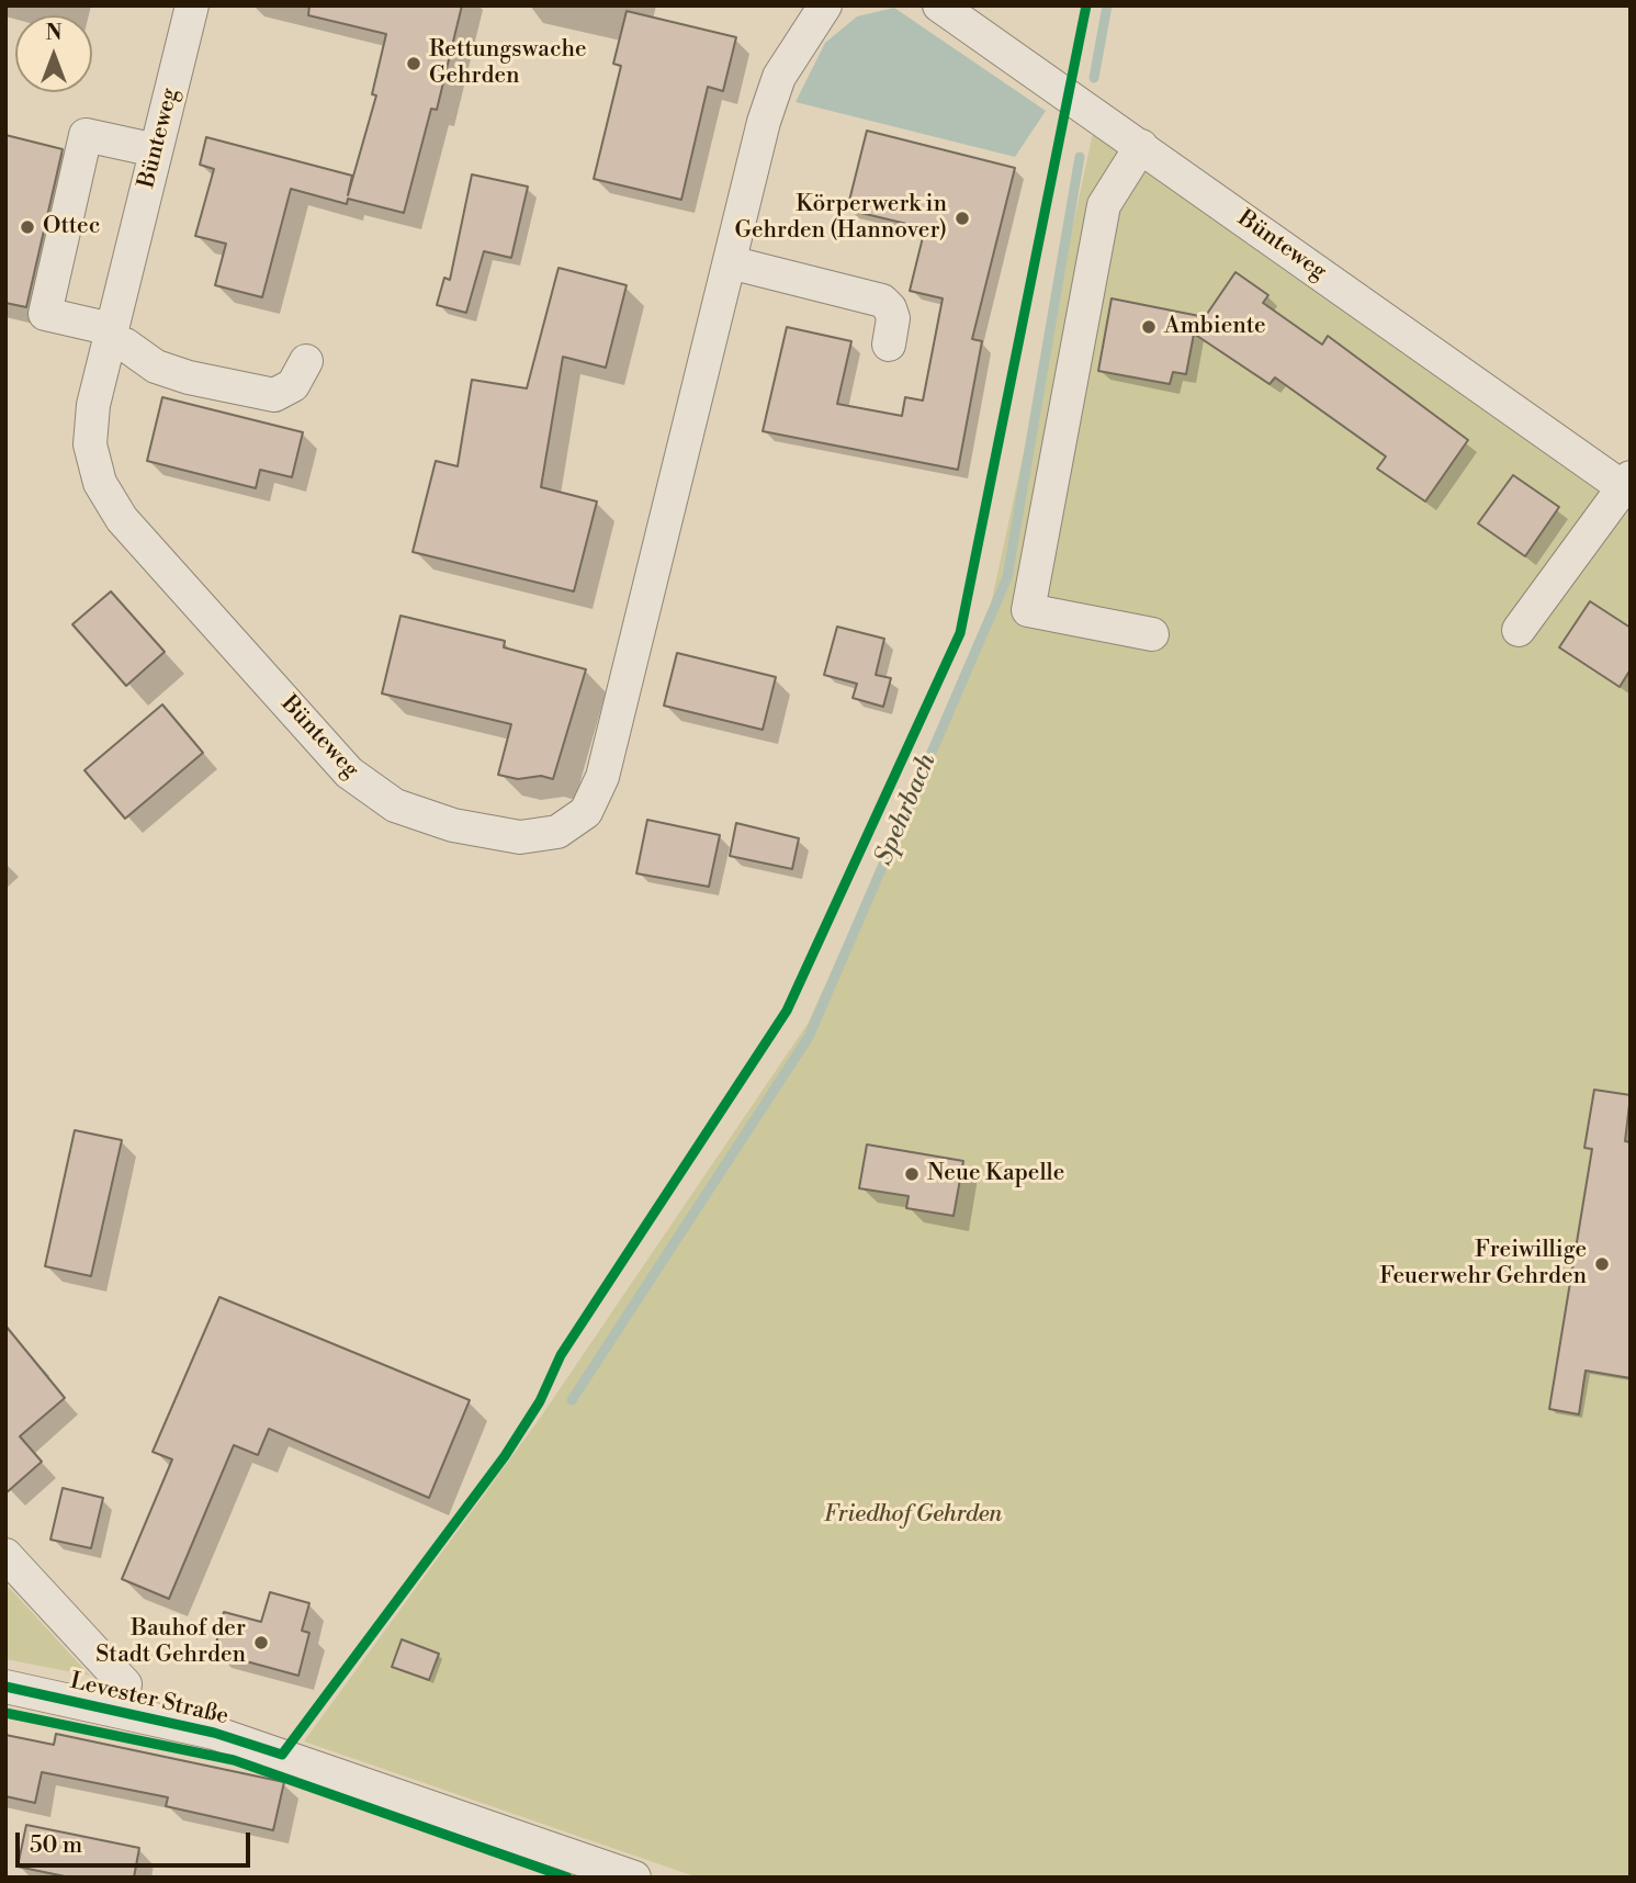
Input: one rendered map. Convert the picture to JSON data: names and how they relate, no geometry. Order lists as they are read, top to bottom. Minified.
{"streets":{"street":["Bünteweg","Levester Straße"]},"water":["Spehrbach"],"parks":["Friedhof Gehrden"],"places":["Rettungswache Gehrden","Körperwerk in Gehrden (Hannover)","Ottec","Ambiente","Neue Kapelle","Freiwillige Feuerwehr Gehrden","Bauhof der Stadt Gehrden"],"scale_bar":"50 m","north":"top"}
